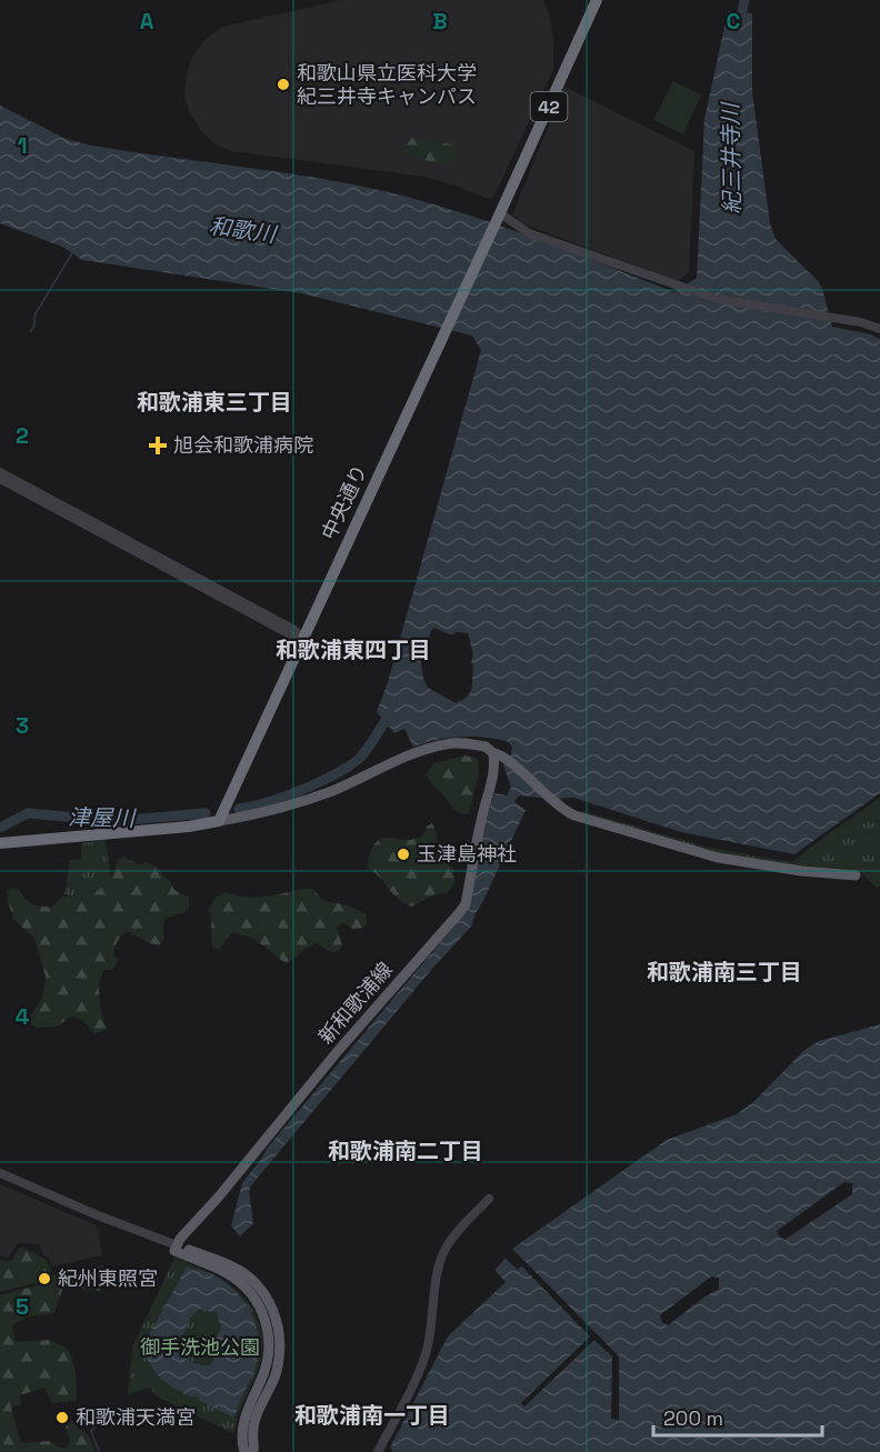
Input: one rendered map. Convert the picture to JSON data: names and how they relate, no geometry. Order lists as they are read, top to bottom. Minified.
{"streets":{"highway":["42","中央通り"],"main road":["新和歌浦線"]},"districts":["和歌浦東三丁目","和歌浦東四丁目","和歌浦南三丁目","和歌浦南二丁目","和歌浦南一丁目"],"water":["紀三井寺川","和歌川","津屋川"],"parks":["御手洗池公園"],"places":{"other":["和歌山県立医科大学 紀三井寺キャンパス","玉津島神社","紀州東照宮","和歌浦天満宮"],"health":["旭会和歌浦病院"]},"scale_bar":"200 m","grid":{"columns":["A","B","C"],"rows":["1","2","3","4","5"]}}
